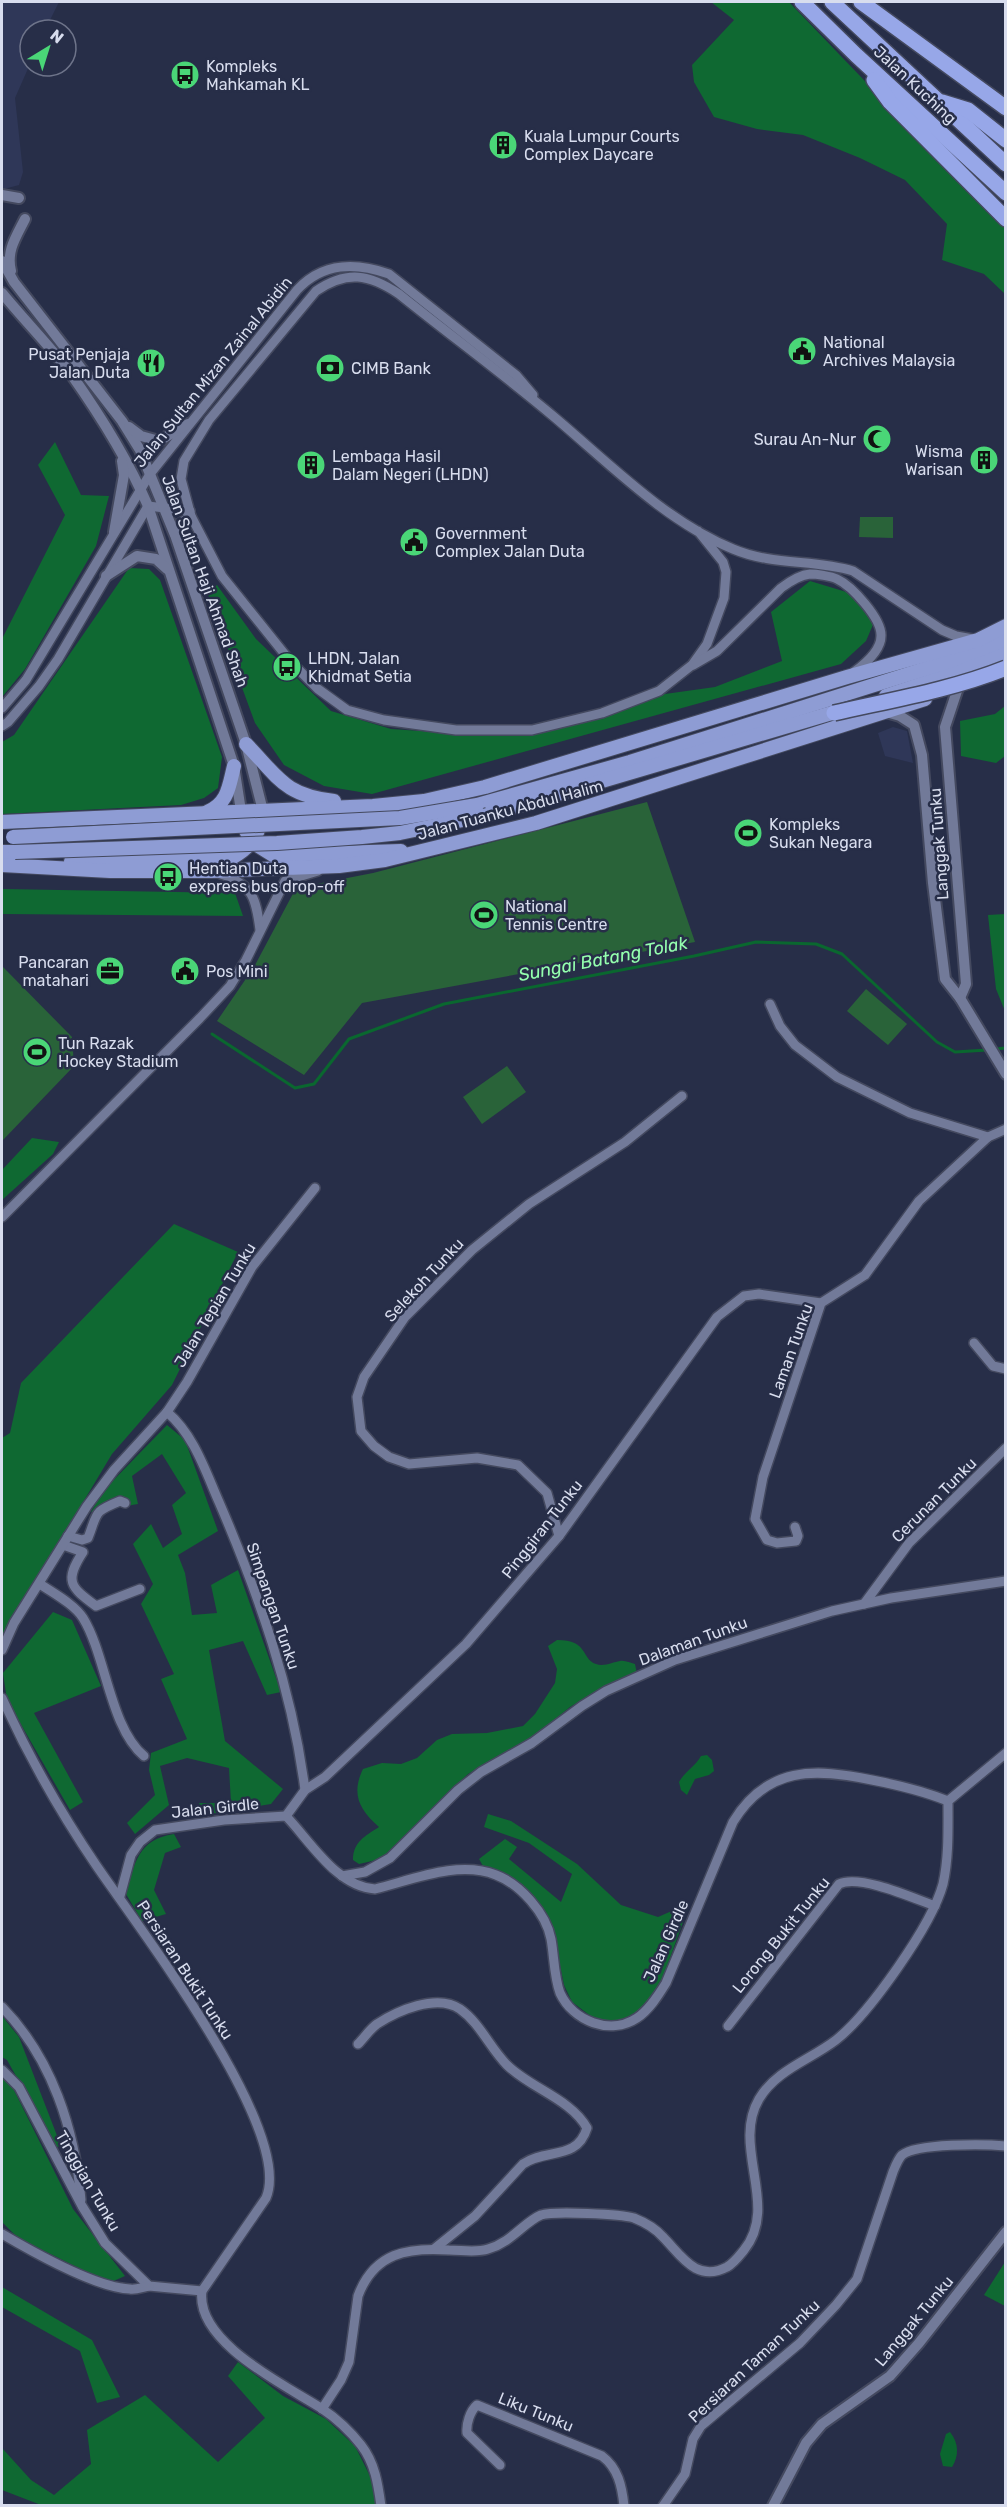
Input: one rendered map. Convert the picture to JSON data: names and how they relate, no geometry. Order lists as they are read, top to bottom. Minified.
{"streets":{"highway":["Jalan Kuching"],"main road":["Jalan Tuanku Abdul Halim"],"street":["Jalan Sultan Mizan Zainal Abidin","Jalan Sultan Haji Ahmad Shah","Langgak Tunku","Selekoh Tunku","Jalan Tepian Tunku","Laman Tunku","Cerunan Tunku","Pinggiran Tunku","Simpangan Tunku","Dalaman Tunku","Jalan Girdle","Lorong Bukit Tunku","Persiaran Bukit Tunku","Tinggian Tunku","Persiaran Taman Tunku","Liku Tunku"]},"crossings":[["Jalan Sultan Mizan Zainal Abidin","Jalan Sultan Haji Ahmad Shah"],["Jalan Sultan Mizan Zainal Abidin","Jalan Tuanku Abdul Halim"],["Jalan Sultan Haji Ahmad Shah","Jalan Tuanku Abdul Halim"],["Jalan Tuanku Abdul Halim","Langgak Tunku"],["Selekoh Tunku","Pinggiran Tunku"],["Jalan Tepian Tunku","Simpangan Tunku"],["Laman Tunku","Pinggiran Tunku"],["Cerunan Tunku","Dalaman Tunku"],["Pinggiran Tunku","Simpangan Tunku"],["Pinggiran Tunku","Jalan Girdle"],["Dalaman Tunku","Jalan Girdle"],["Jalan Girdle","Persiaran Bukit Tunku"]],"water":["Sungai Batang Tolak"],"places":{"bus stop":["Kompleks Mahkamah KL","LHDN, Jalan Khidmat Setia","Hentian Duta express bus drop-off"],"building":["Kuala Lumpur Courts Complex Daycare","Wisma Warisan","Lembaga Hasil Dalam Negeri (LHDN)"],"public building":["National Archives Malaysia","Government Complex Jalan Duta","Pos Mini"],"restaurant":["Pusat Penjaja Jalan Duta"],"bank":["CIMB Bank"],"mosque":["Surau An-Nur"],"sports":["Kompleks Sukan Negara","National Tennis Centre","Tun Razak Hockey Stadium"],"office":["Pancaran matahari"]},"north":"top right"}
